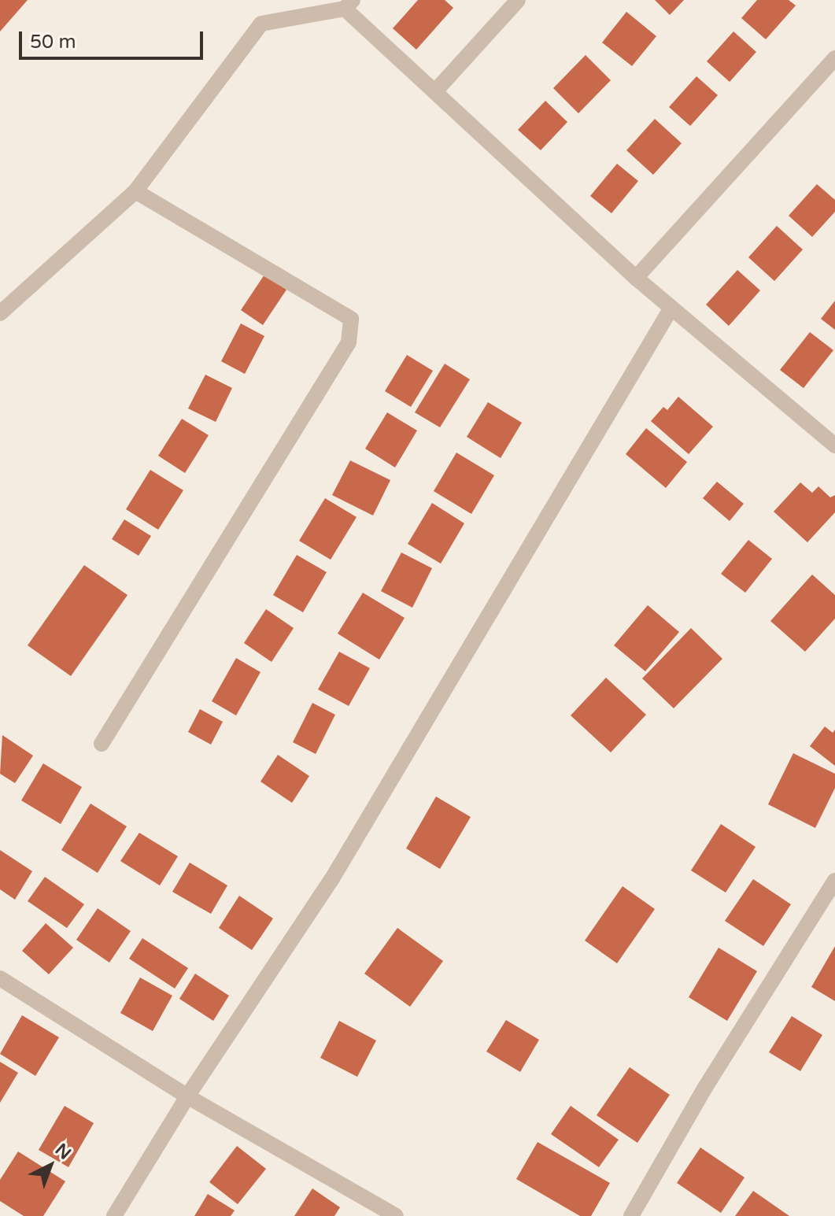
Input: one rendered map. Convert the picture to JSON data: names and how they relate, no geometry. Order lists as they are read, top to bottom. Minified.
{"scale_bar":"50 m","north":"top right"}
